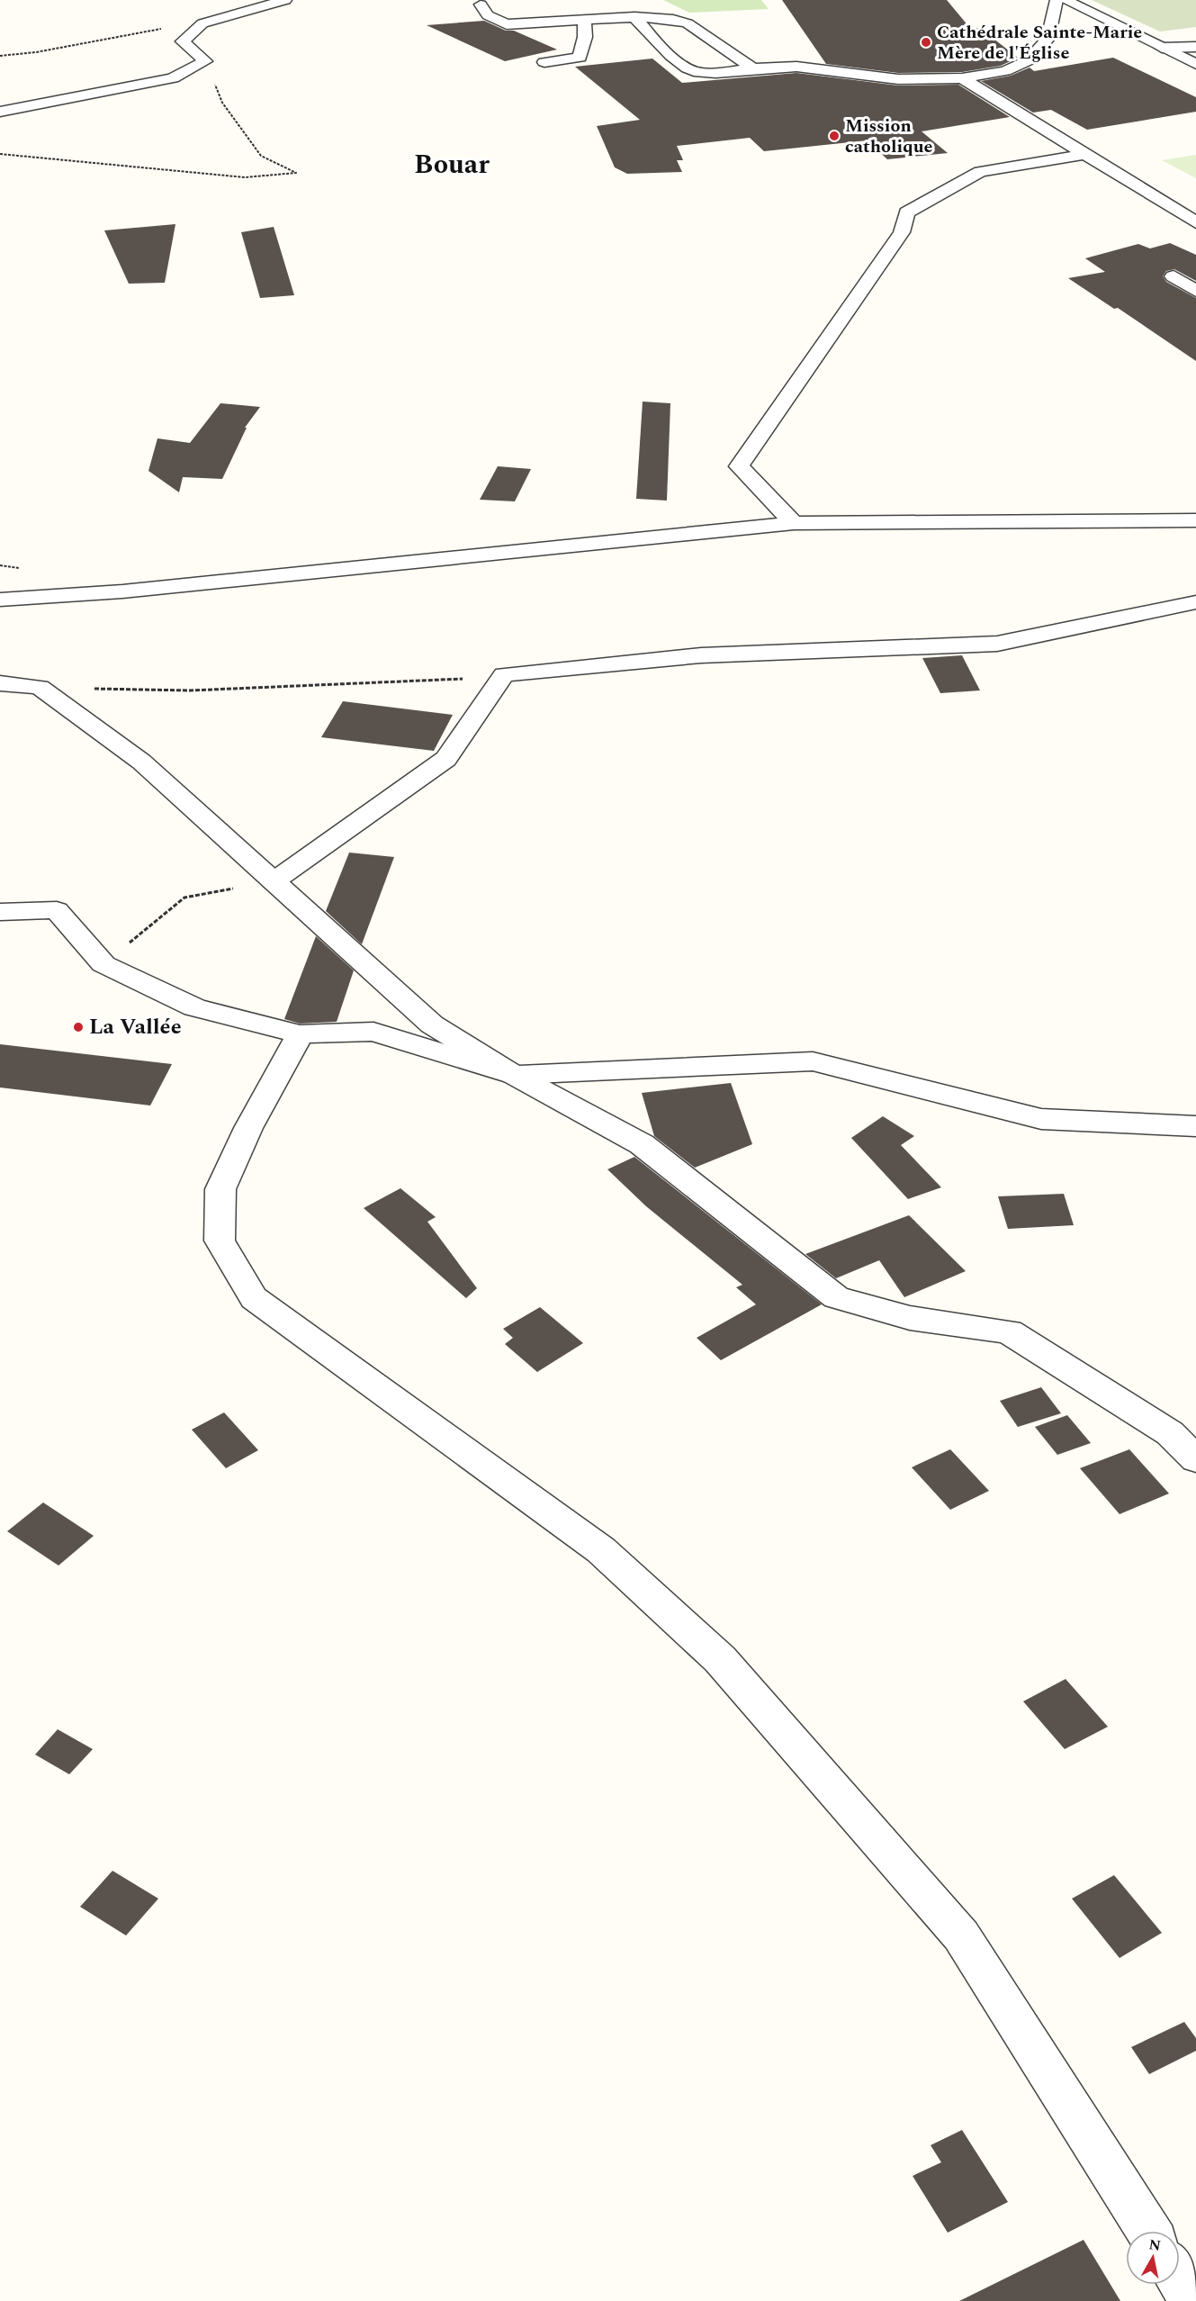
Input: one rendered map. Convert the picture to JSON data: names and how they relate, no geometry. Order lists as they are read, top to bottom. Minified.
{"districts":["Bouar"],"places":["Cathédrale Sainte-Marie Mère de l'Église","Mission catholique","La Vallée"],"north":"top"}
